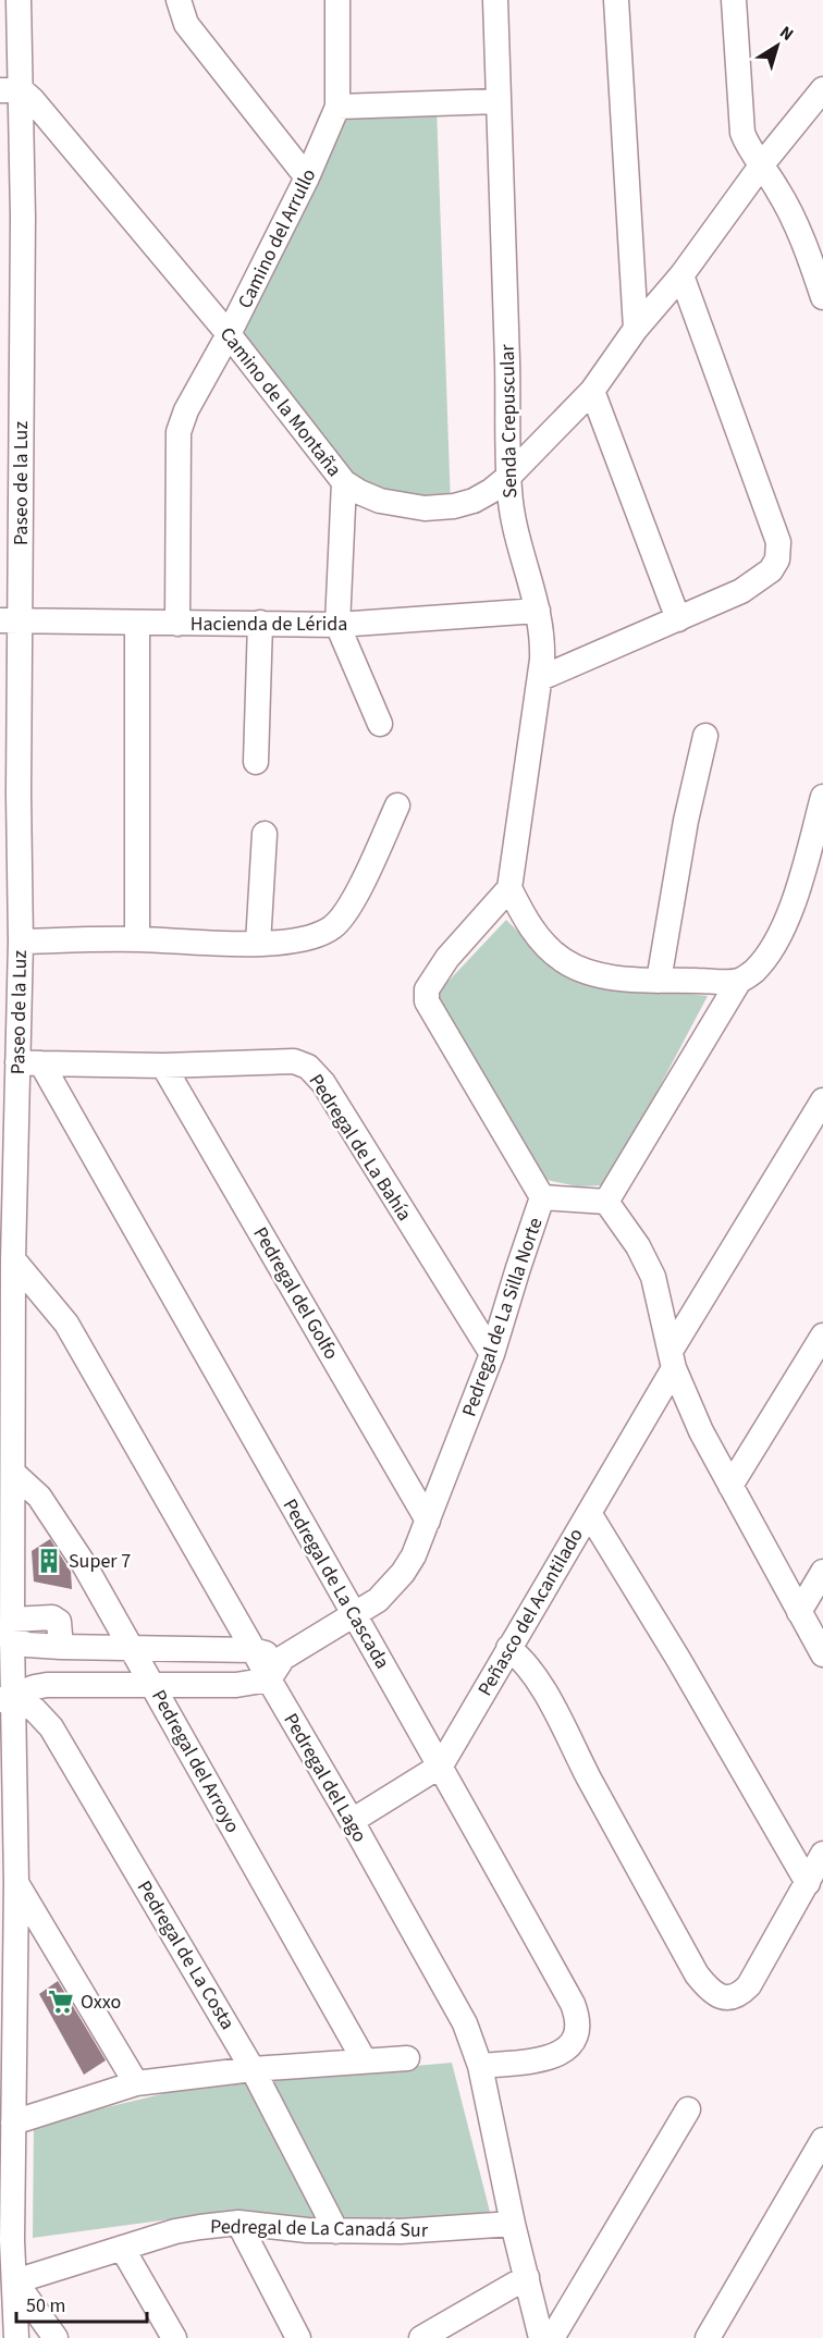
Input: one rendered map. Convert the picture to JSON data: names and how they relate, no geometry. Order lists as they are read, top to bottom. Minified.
{"streets":{"street":["Camino del Arrullo","Camino de la Montaña","Senda Crepuscular","Paseo de la Luz","Hacienda de Lérida","Pedregal de La Bahía","Pedregal del Golfo","Pedregal de La Silla Norte","Pedregal de La Cascada","Peñasco del Acantilado","Pedregal del Arroyo","Pedregal del Lago","Pedregal de La Costa","Pedregal de La Canadá Sur"]},"crossings":[["Camino del Arrullo","Camino de la Montaña"],["Camino del Arrullo","Hacienda de Lérida"],["Camino de la Montaña","Senda Crepuscular"],["Camino de la Montaña","Paseo de la Luz"],["Senda Crepuscular","Hacienda de Lérida"],["Paseo de la Luz","Hacienda de Lérida"],["Paseo de la Luz","Pedregal de La Bahía"],["Paseo de la Luz","Pedregal de La Cascada"],["Paseo de la Luz","Pedregal del Arroyo"],["Paseo de la Luz","Pedregal del Lago"],["Paseo de la Luz","Pedregal de La Costa"],["Paseo de la Luz","Pedregal de La Canadá Sur"],["Pedregal de La Bahía","Pedregal del Golfo"],["Pedregal de La Bahía","Pedregal de La Silla Norte"],["Pedregal de La Bahía","Pedregal de La Cascada"],["Pedregal del Golfo","Pedregal de La Silla Norte"],["Pedregal de La Silla Norte","Pedregal de La Cascada"],["Pedregal de La Silla Norte","Pedregal del Lago"],["Pedregal de La Cascada","Peñasco del Acantilado"],["Pedregal de La Cascada","Pedregal del Lago"],["Peñasco del Acantilado","Pedregal del Lago"],["Pedregal del Lago","Pedregal de La Canadá Sur"],["Pedregal de La Costa","Pedregal de La Canadá Sur"]],"places":{"building":["Super 7"],"supermarket":["Oxxo"]},"scale_bar":"50 m","north":"top right"}
